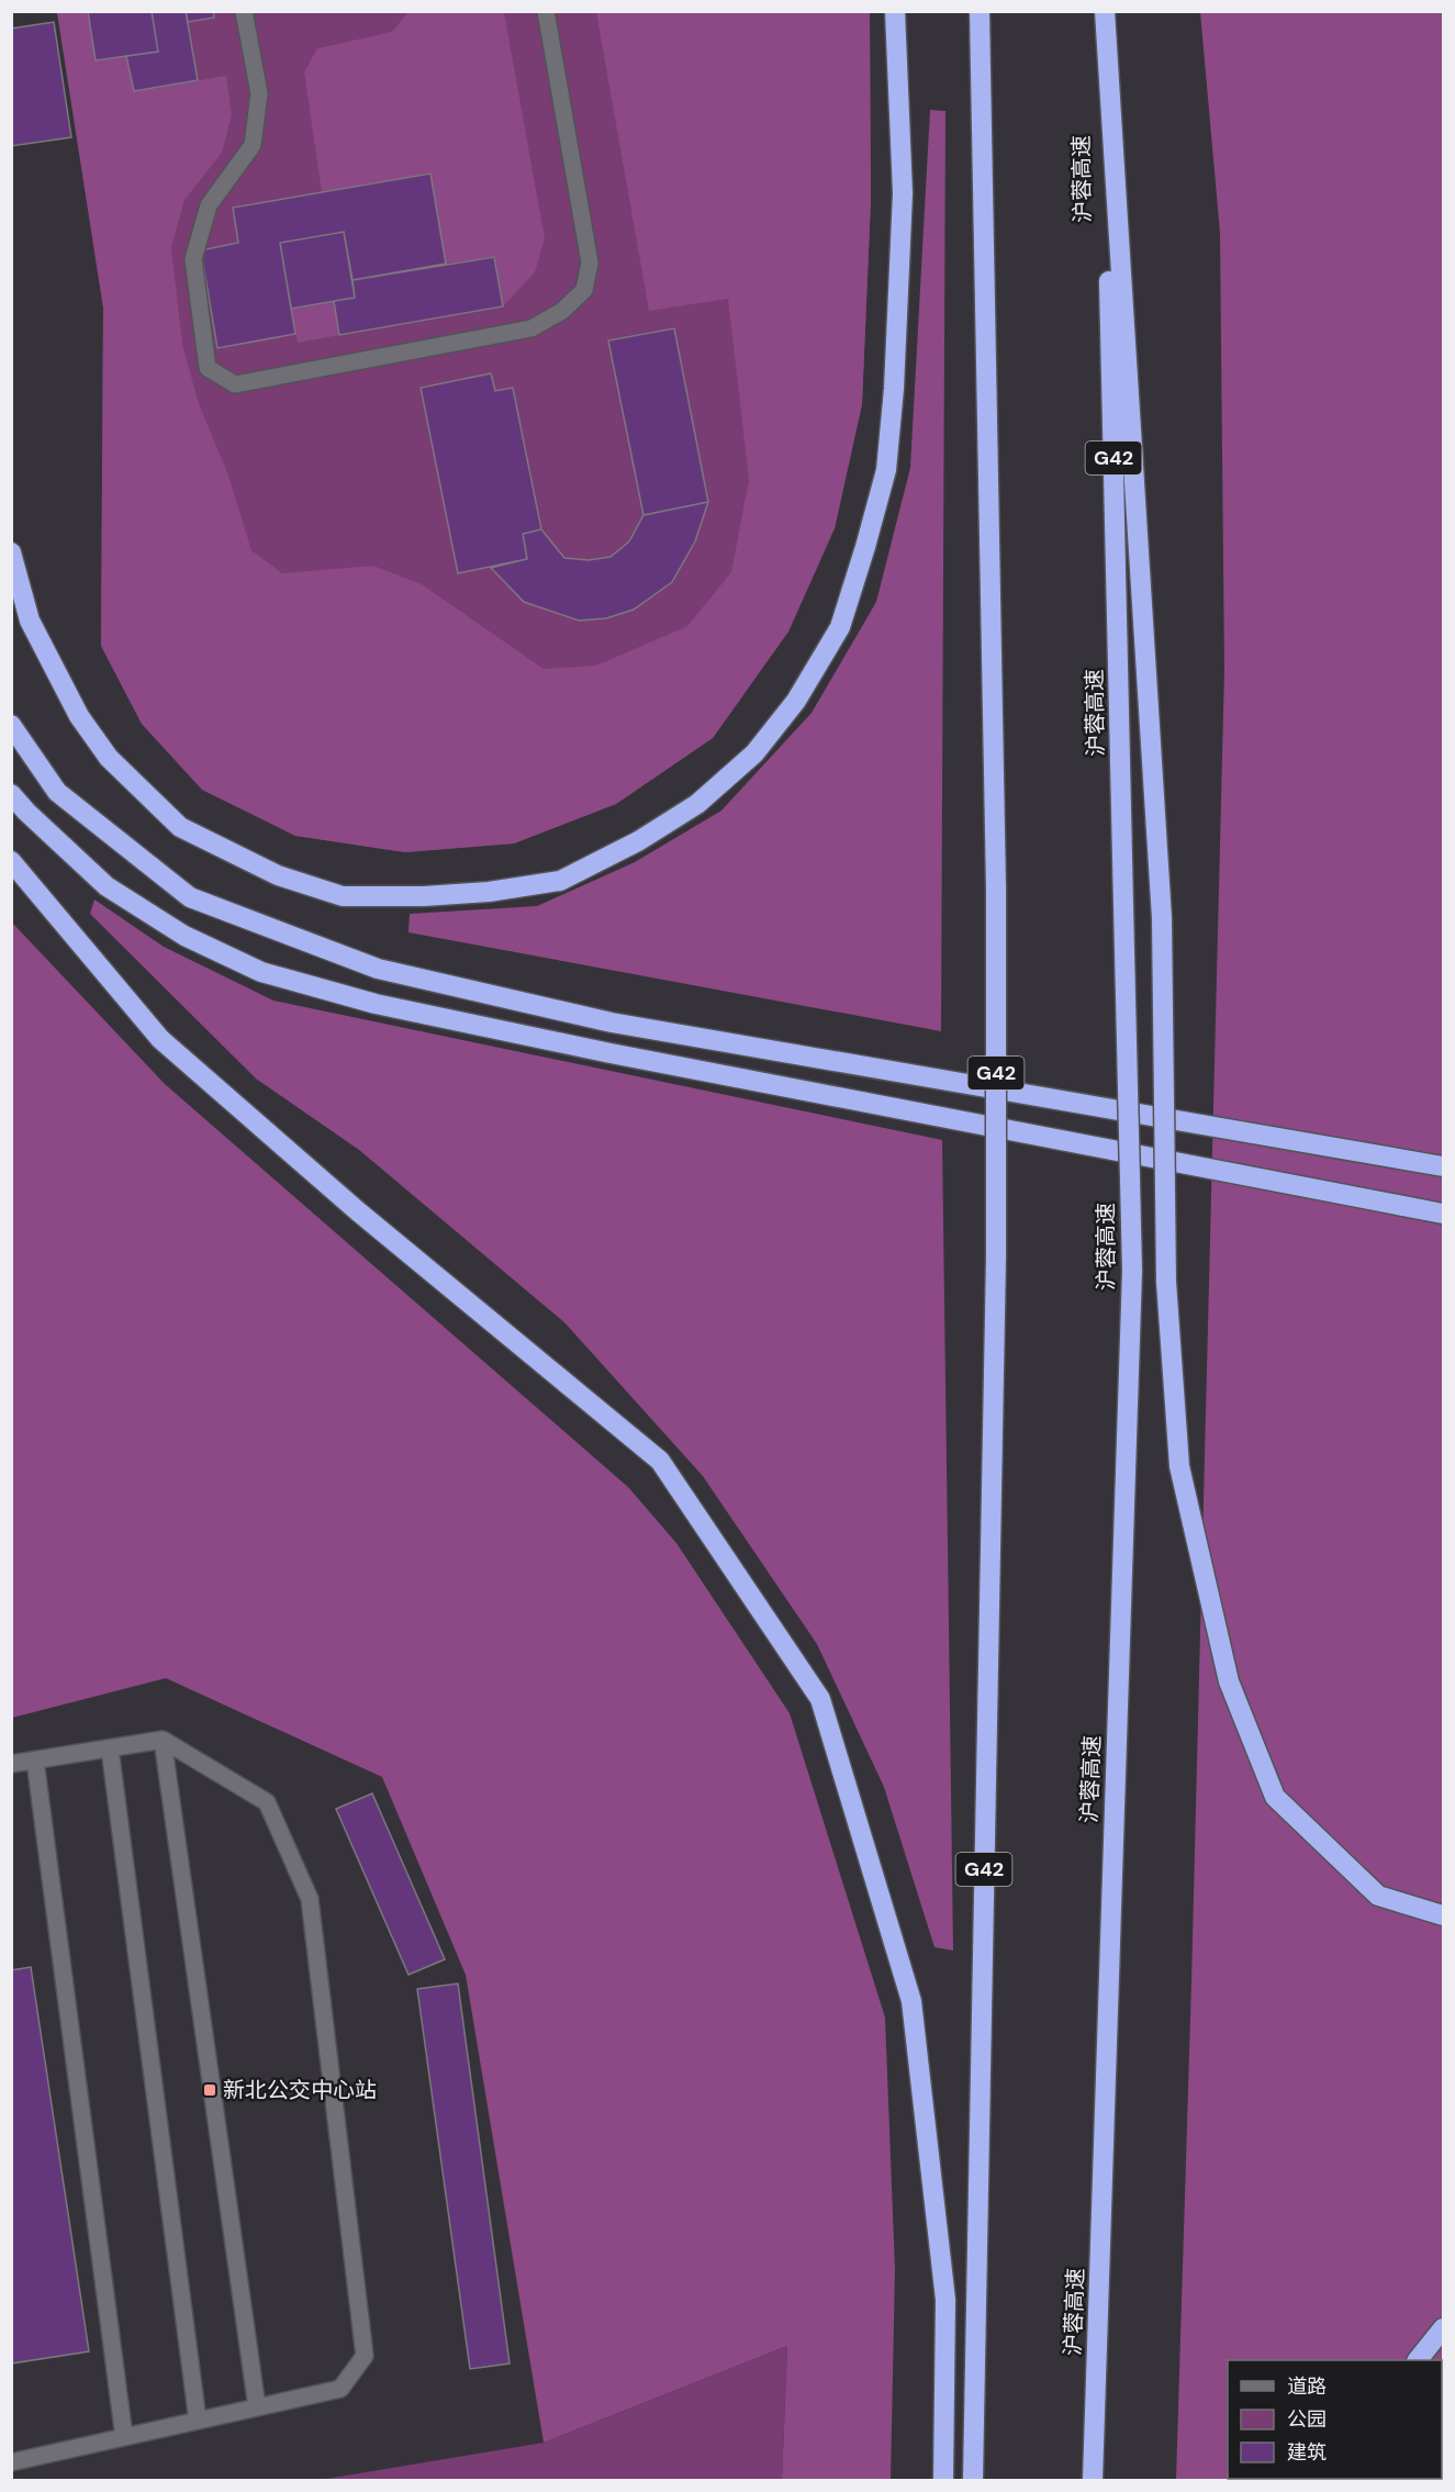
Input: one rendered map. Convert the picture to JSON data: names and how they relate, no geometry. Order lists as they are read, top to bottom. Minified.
{"streets":{"highway":["沪蓉高速","G42"]},"places":{"transit":["新北公交中心站"]},"legend":["道路","公园","建筑"]}
